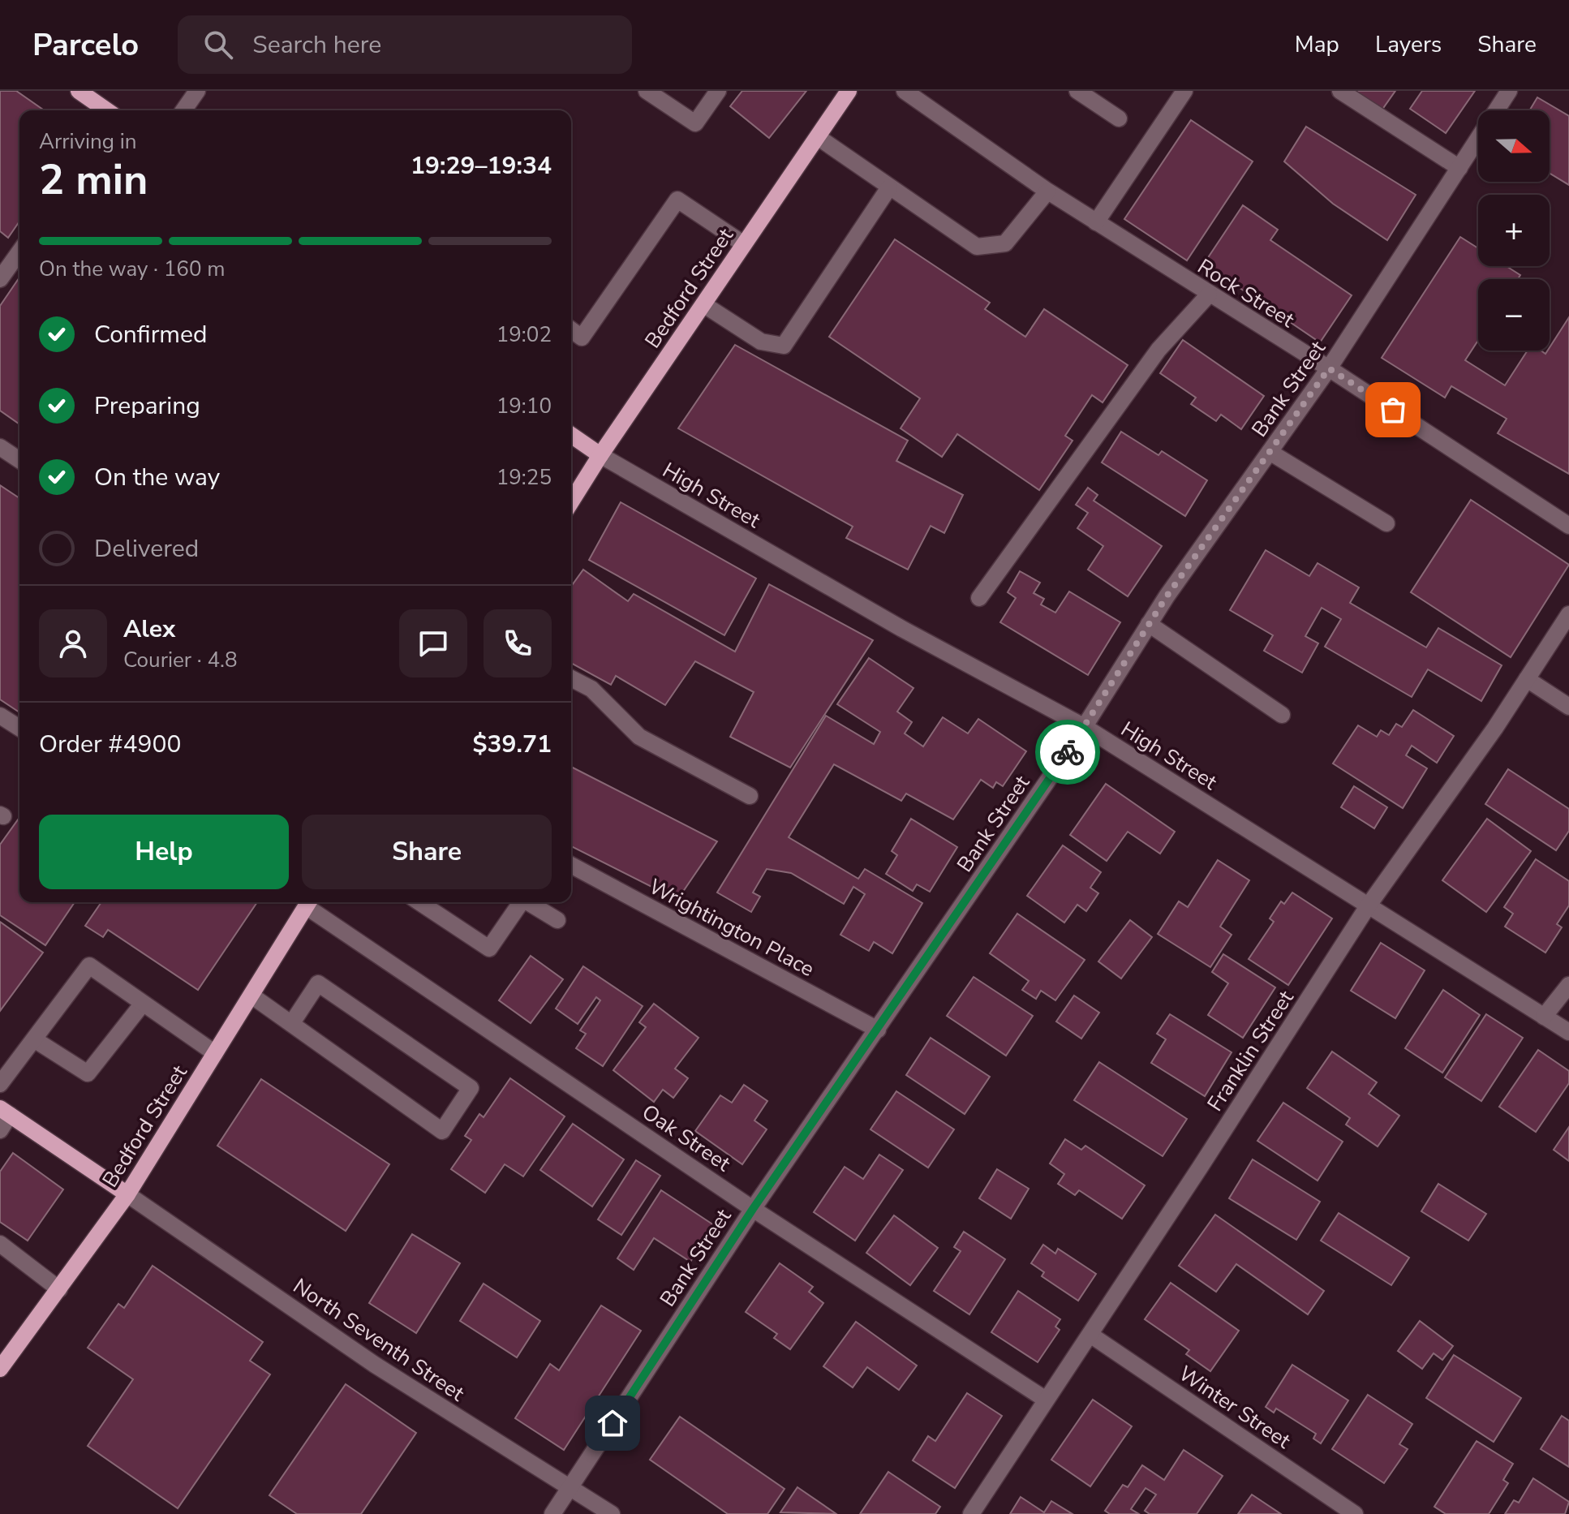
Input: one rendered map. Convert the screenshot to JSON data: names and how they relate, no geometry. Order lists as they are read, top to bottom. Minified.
{"streets":{"main road":["Bedford Street"],"street":["Rock Street","Bank Street","High Street","Wrightington Place","Franklin Street","Oak Street","North Seventh Street","Winter Street"]},"crossings":[["Bedford Street","High Street"],["Bedford Street","Oak Street"],["Bedford Street","North Seventh Street"],["Rock Street","Bank Street"],["Bank Street","High Street"],["Bank Street","Wrightington Place"],["Bank Street","Oak Street"],["Bank Street","North Seventh Street"],["High Street","Franklin Street"],["Franklin Street","Oak Street"],["Franklin Street","Winter Street"]],"north":"right","page":{"header":"Parcelo","search":"Search here","nav":["Map","Layers","Share"],"map_buttons":["+","−"],"heading":["2 min","Arriving in","19:29–19:34"],"panel":["Alex","Courier · 4.8","Order #4900","$39.71"],"bar":"On the way · 160 m","list":[["Confirmed","19:02"],["Preparing","19:10"],["On the way","19:25"],"Delivered"],"buttons":["Help","Share"]}}
